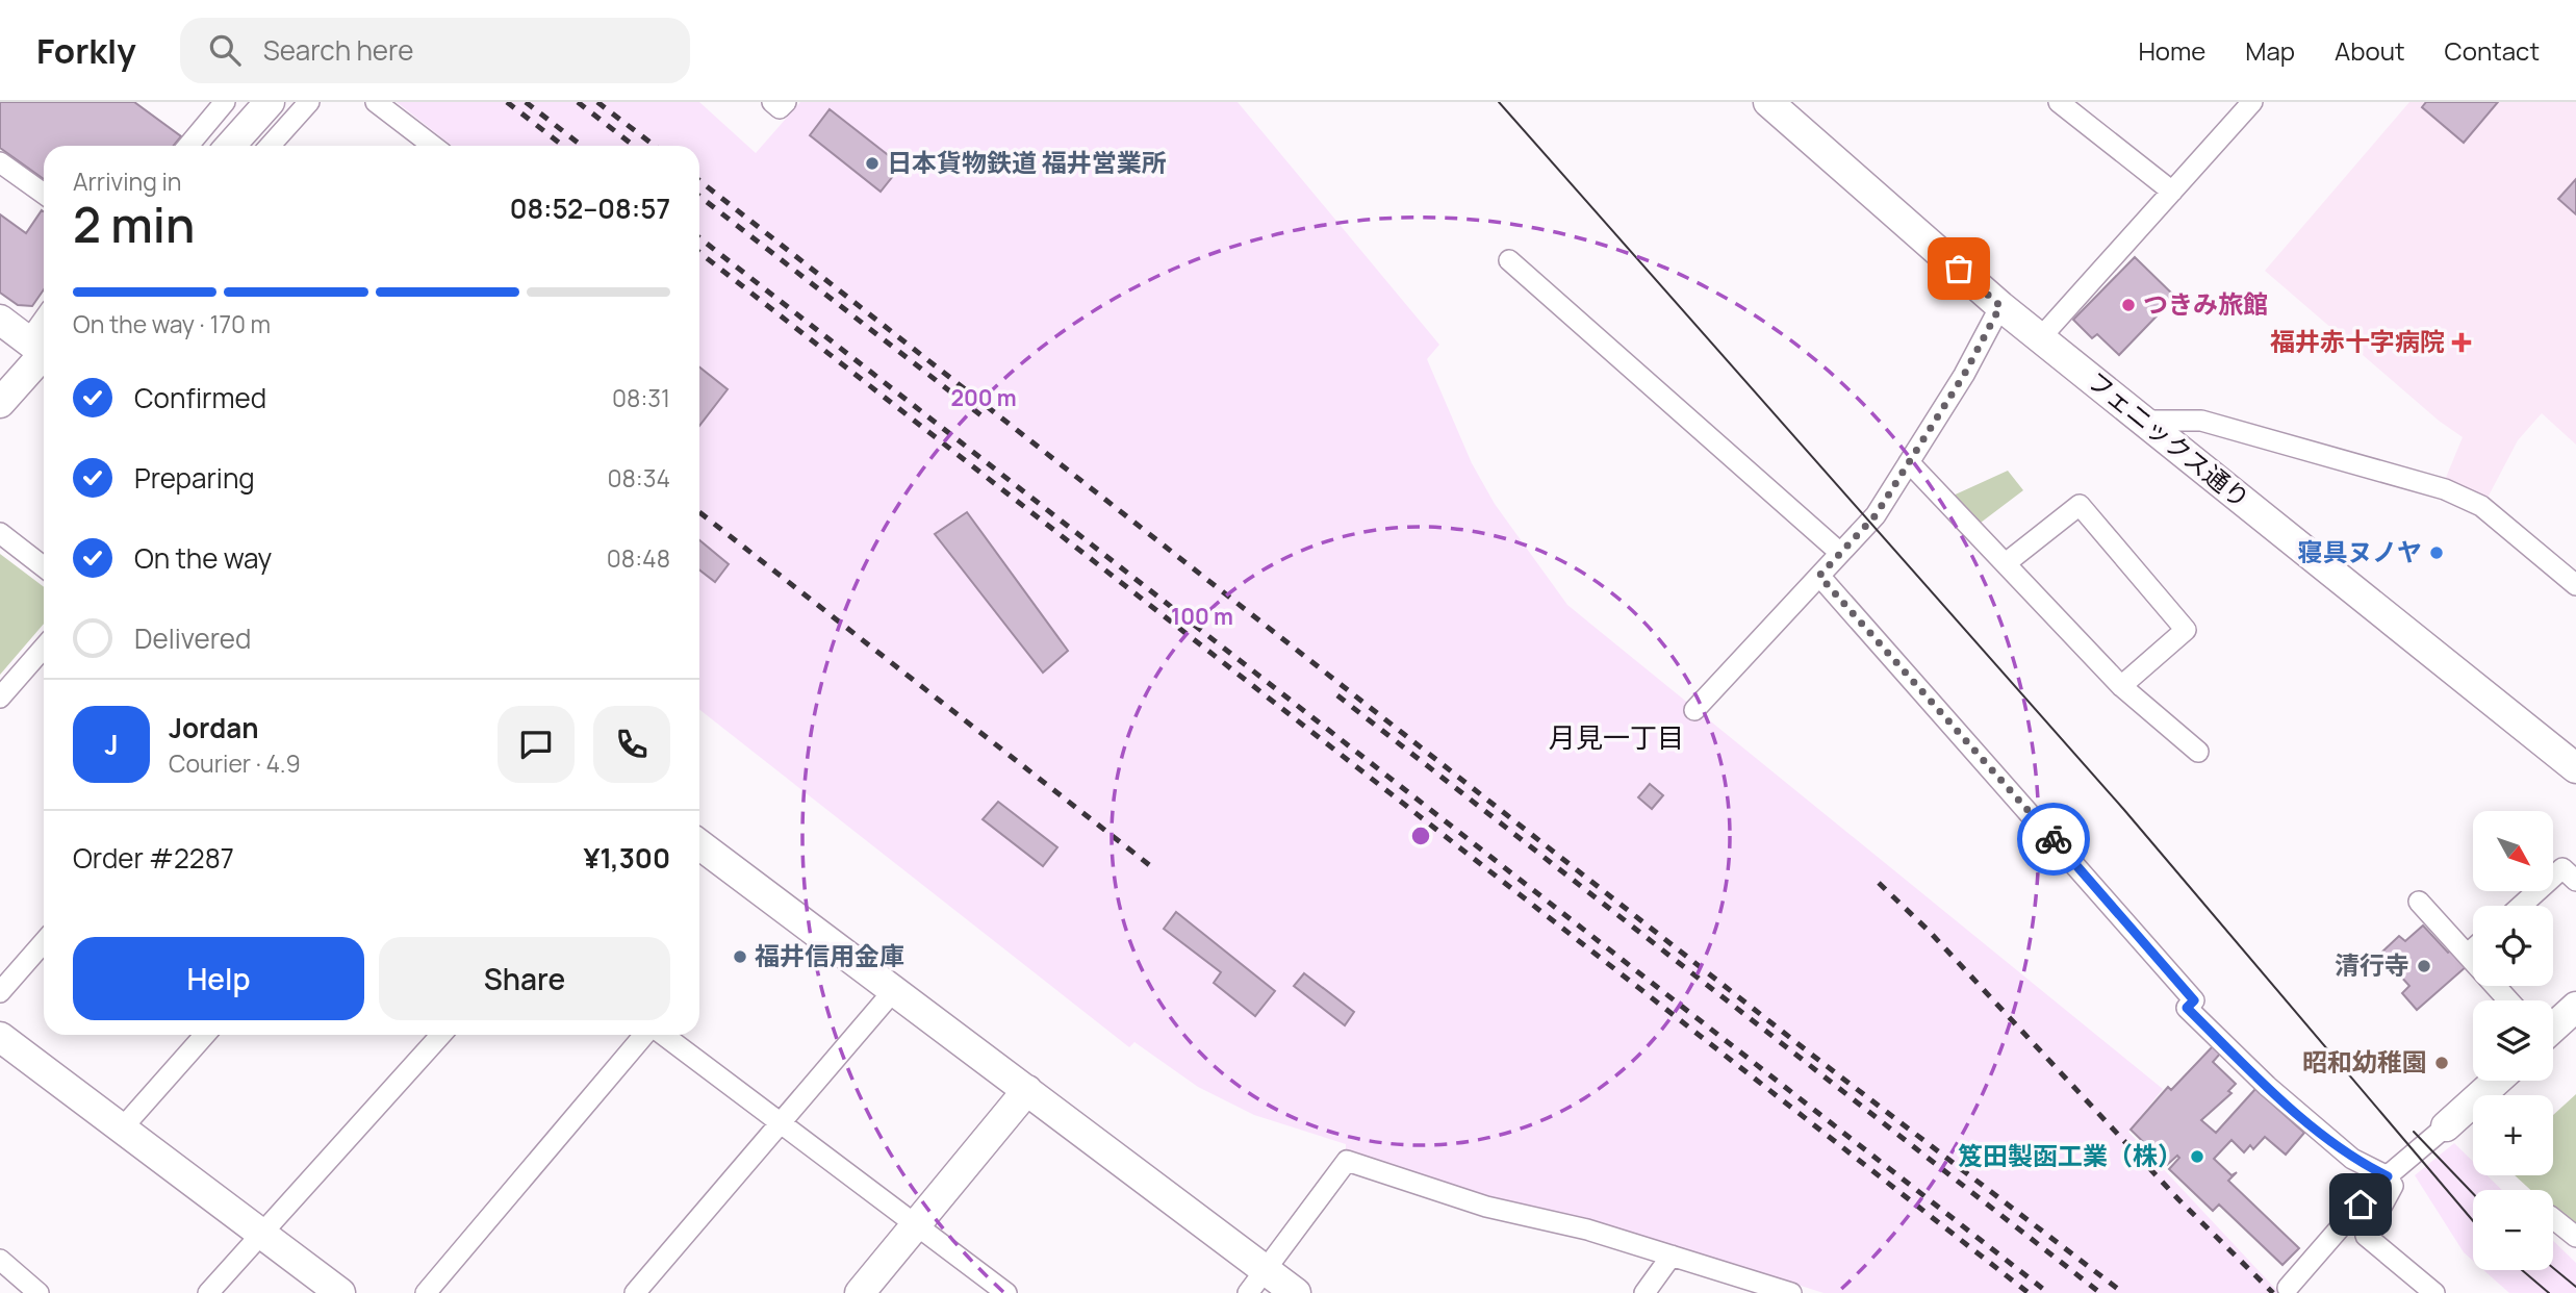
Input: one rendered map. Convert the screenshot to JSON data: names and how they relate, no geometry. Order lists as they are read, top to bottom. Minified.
{"streets":{"street":["フェニックス通り"]},"districts":["月見一丁目"],"places":{"other":["日本貨物鉄道 福井営業所","つきみ旅館","寝具ヌノヤ","福井信用金庫","清行寺","昭和幼稚園","笈田製函工業（株）"],"health":["福井赤十字病院"]},"north":"bottom right","page":{"header":"Forkly","search":"Search here","nav":["Home","Map","About","Contact"],"heading":["2 min","Arriving in","08:52–08:57"],"panel":["Jordan","Courier · 4.9","Order #2287","¥1,300"],"bar":"On the way · 170 m","list":[["Confirmed","08:31"],["Preparing","08:34"],["On the way","08:48"],"Delivered"],"round":"J","map_buttons":["+","−"],"buttons":["Help","Share"]},"rings":["200 m","100 m"]}
